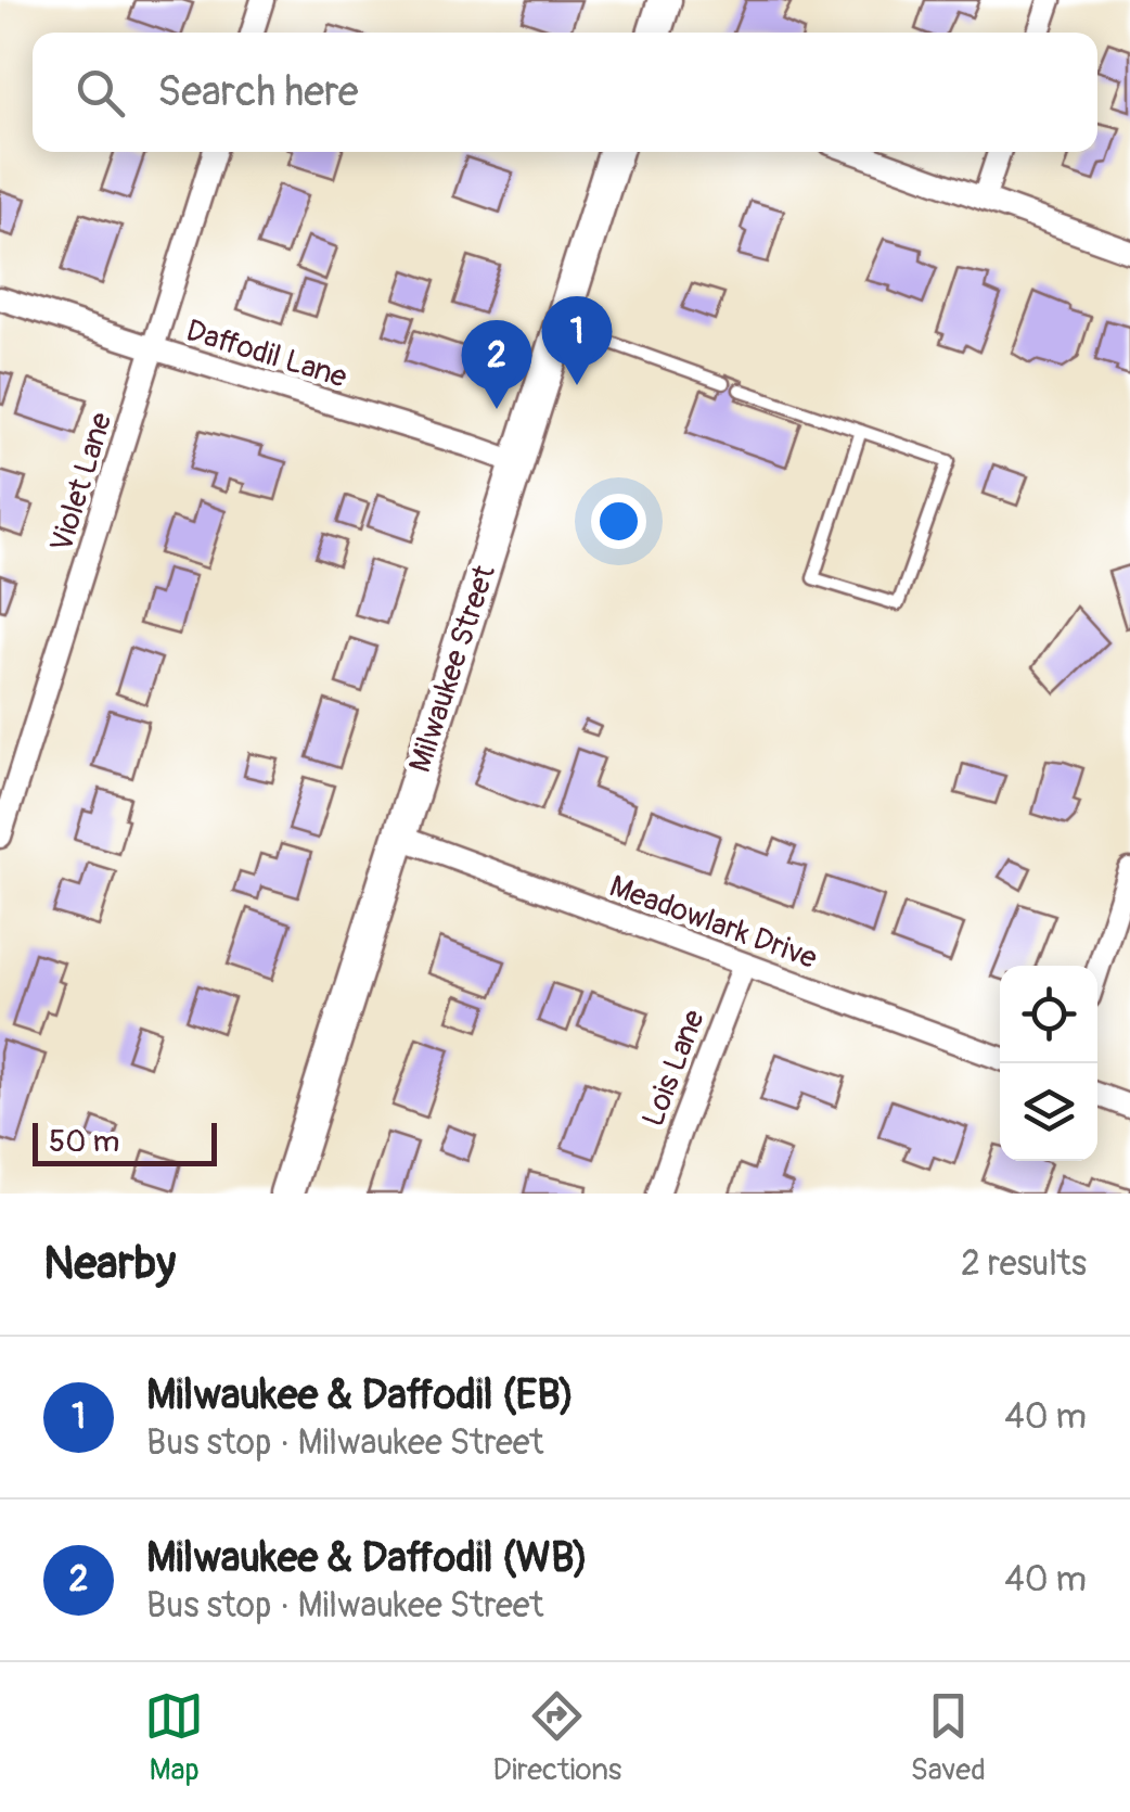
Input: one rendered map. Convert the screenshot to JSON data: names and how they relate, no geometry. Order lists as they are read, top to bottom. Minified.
{"streets":{"street":["Daffodil Lane","Violet Lane","Milwaukee Street","Meadowlark Drive","Lois Lane"]},"crossings":[["Daffodil Lane","Violet Lane"],["Daffodil Lane","Milwaukee Street"],["Milwaukee Street","Meadowlark Drive"],["Meadowlark Drive","Lois Lane"]],"scale_bar":"50 m","page":{"search":"Search here","pins":["1","2"],"scale":"50 m","heading":["Nearby","2 results"],"list":[{"mark":"1","name":"Milwaukee & Daffodil (EB)","note":"Bus stop · Milwaukee Street","value":"40 m"},{"mark":"2","name":"Milwaukee & Daffodil (WB)","note":"Bus stop · Milwaukee Street","value":"40 m"}],"nav":["Map","Directions","Saved"]}}
